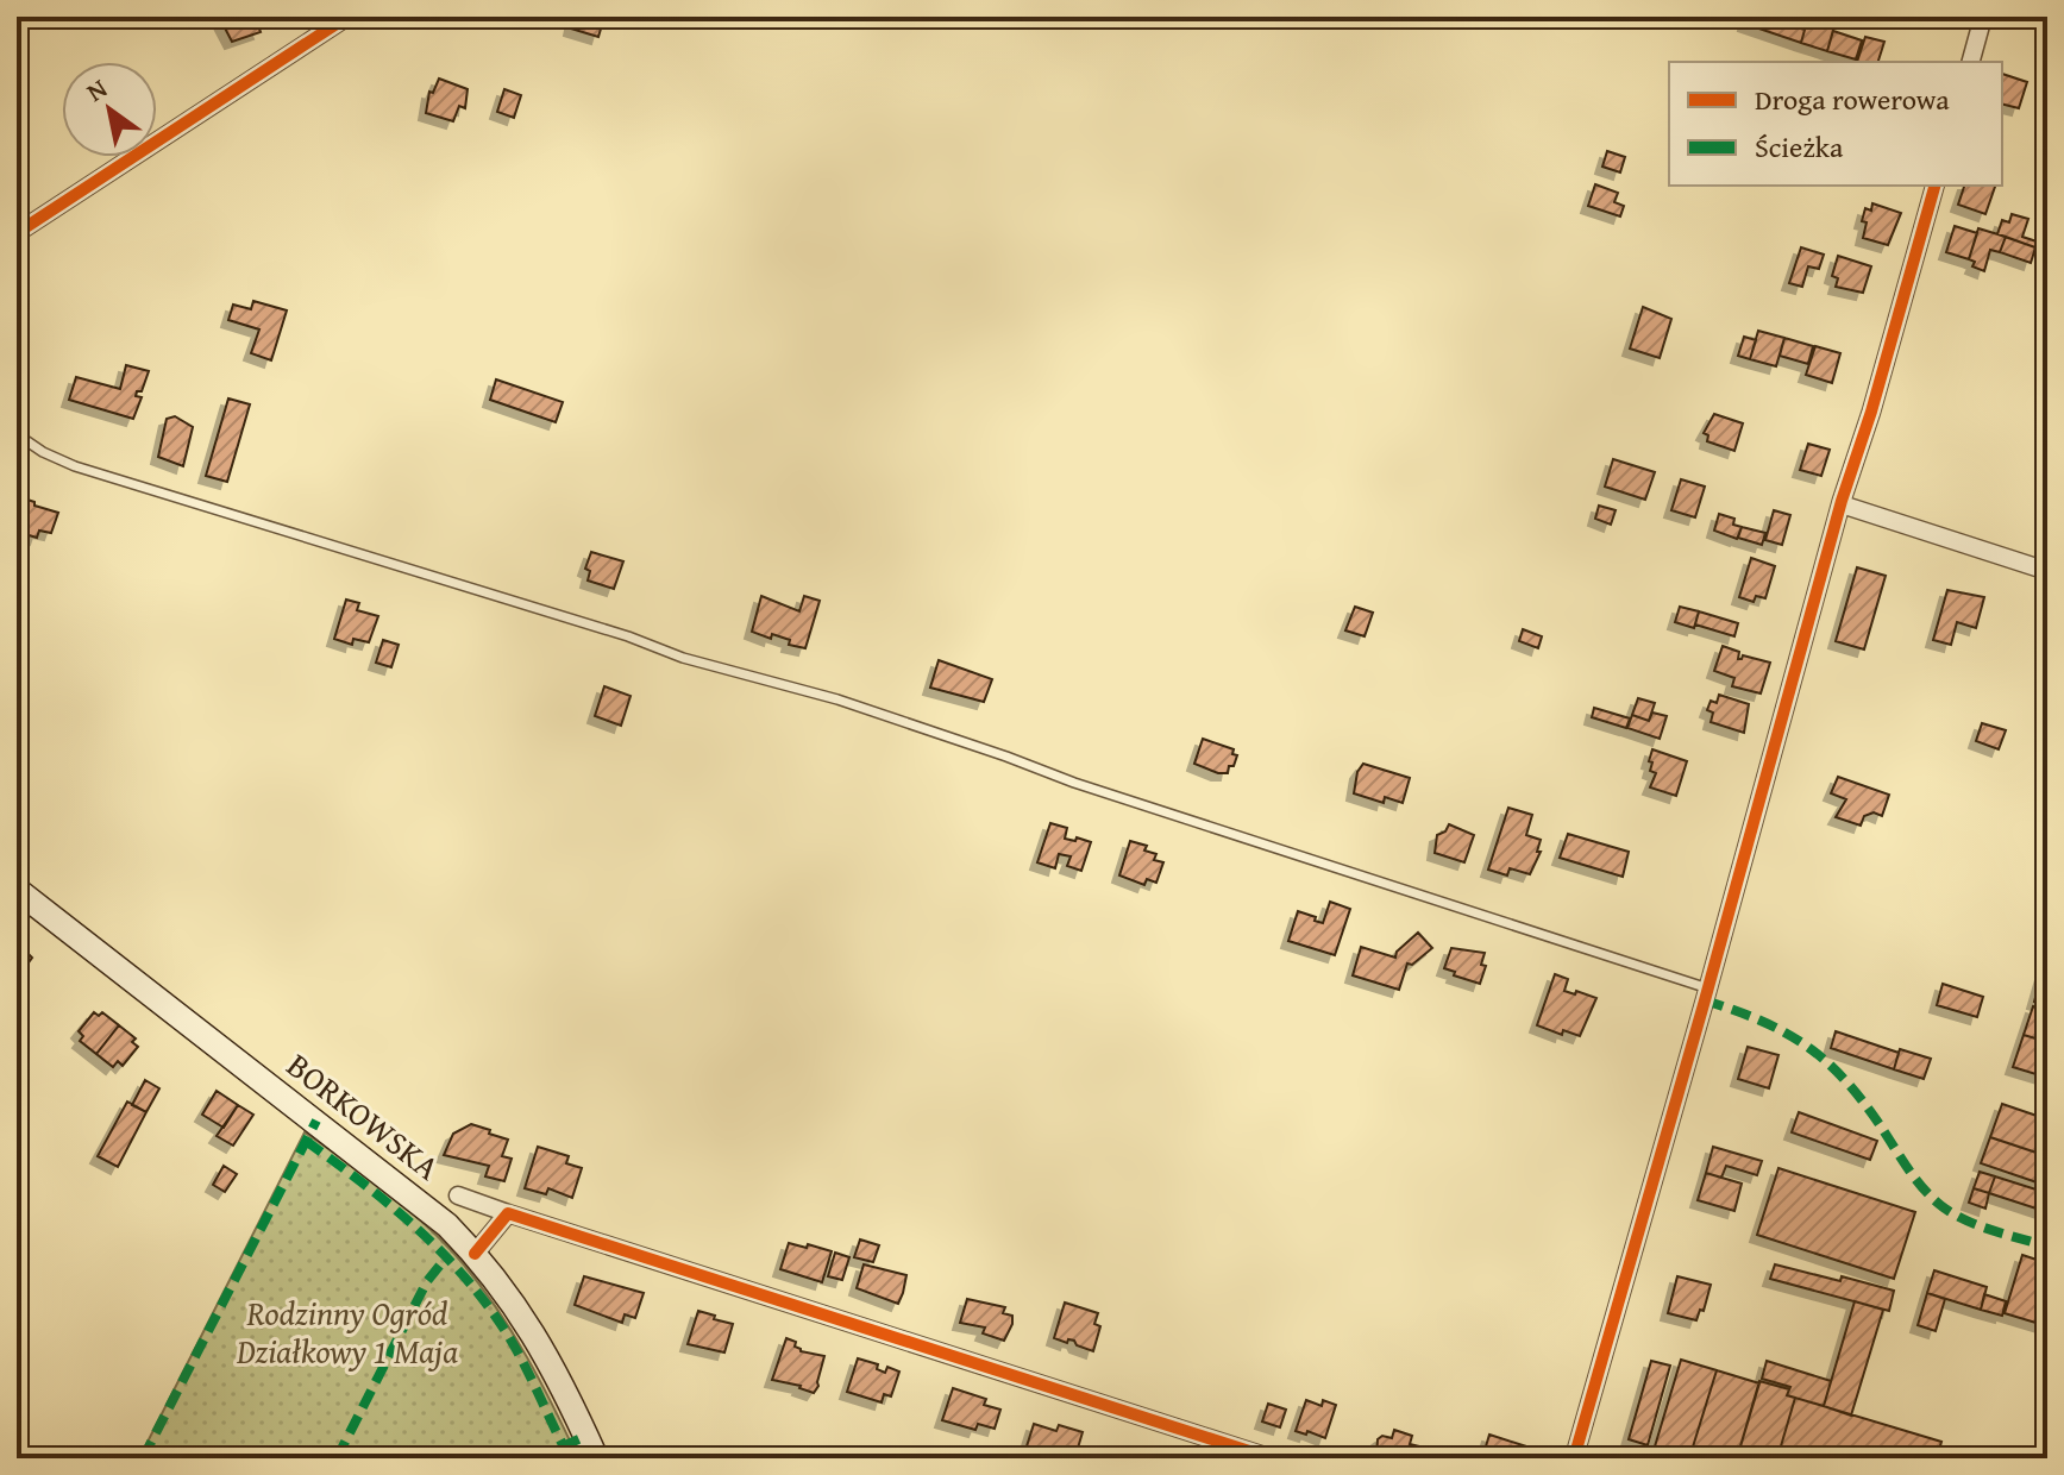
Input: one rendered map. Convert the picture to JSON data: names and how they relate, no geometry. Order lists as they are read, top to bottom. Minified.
{"streets":{"street":["BORKOWSKA"]},"parks":["Rodzinny Ogród Działkowy 1 Maja"],"legend":["Droga rowerowa","Ścieżka"],"north":"top left"}
